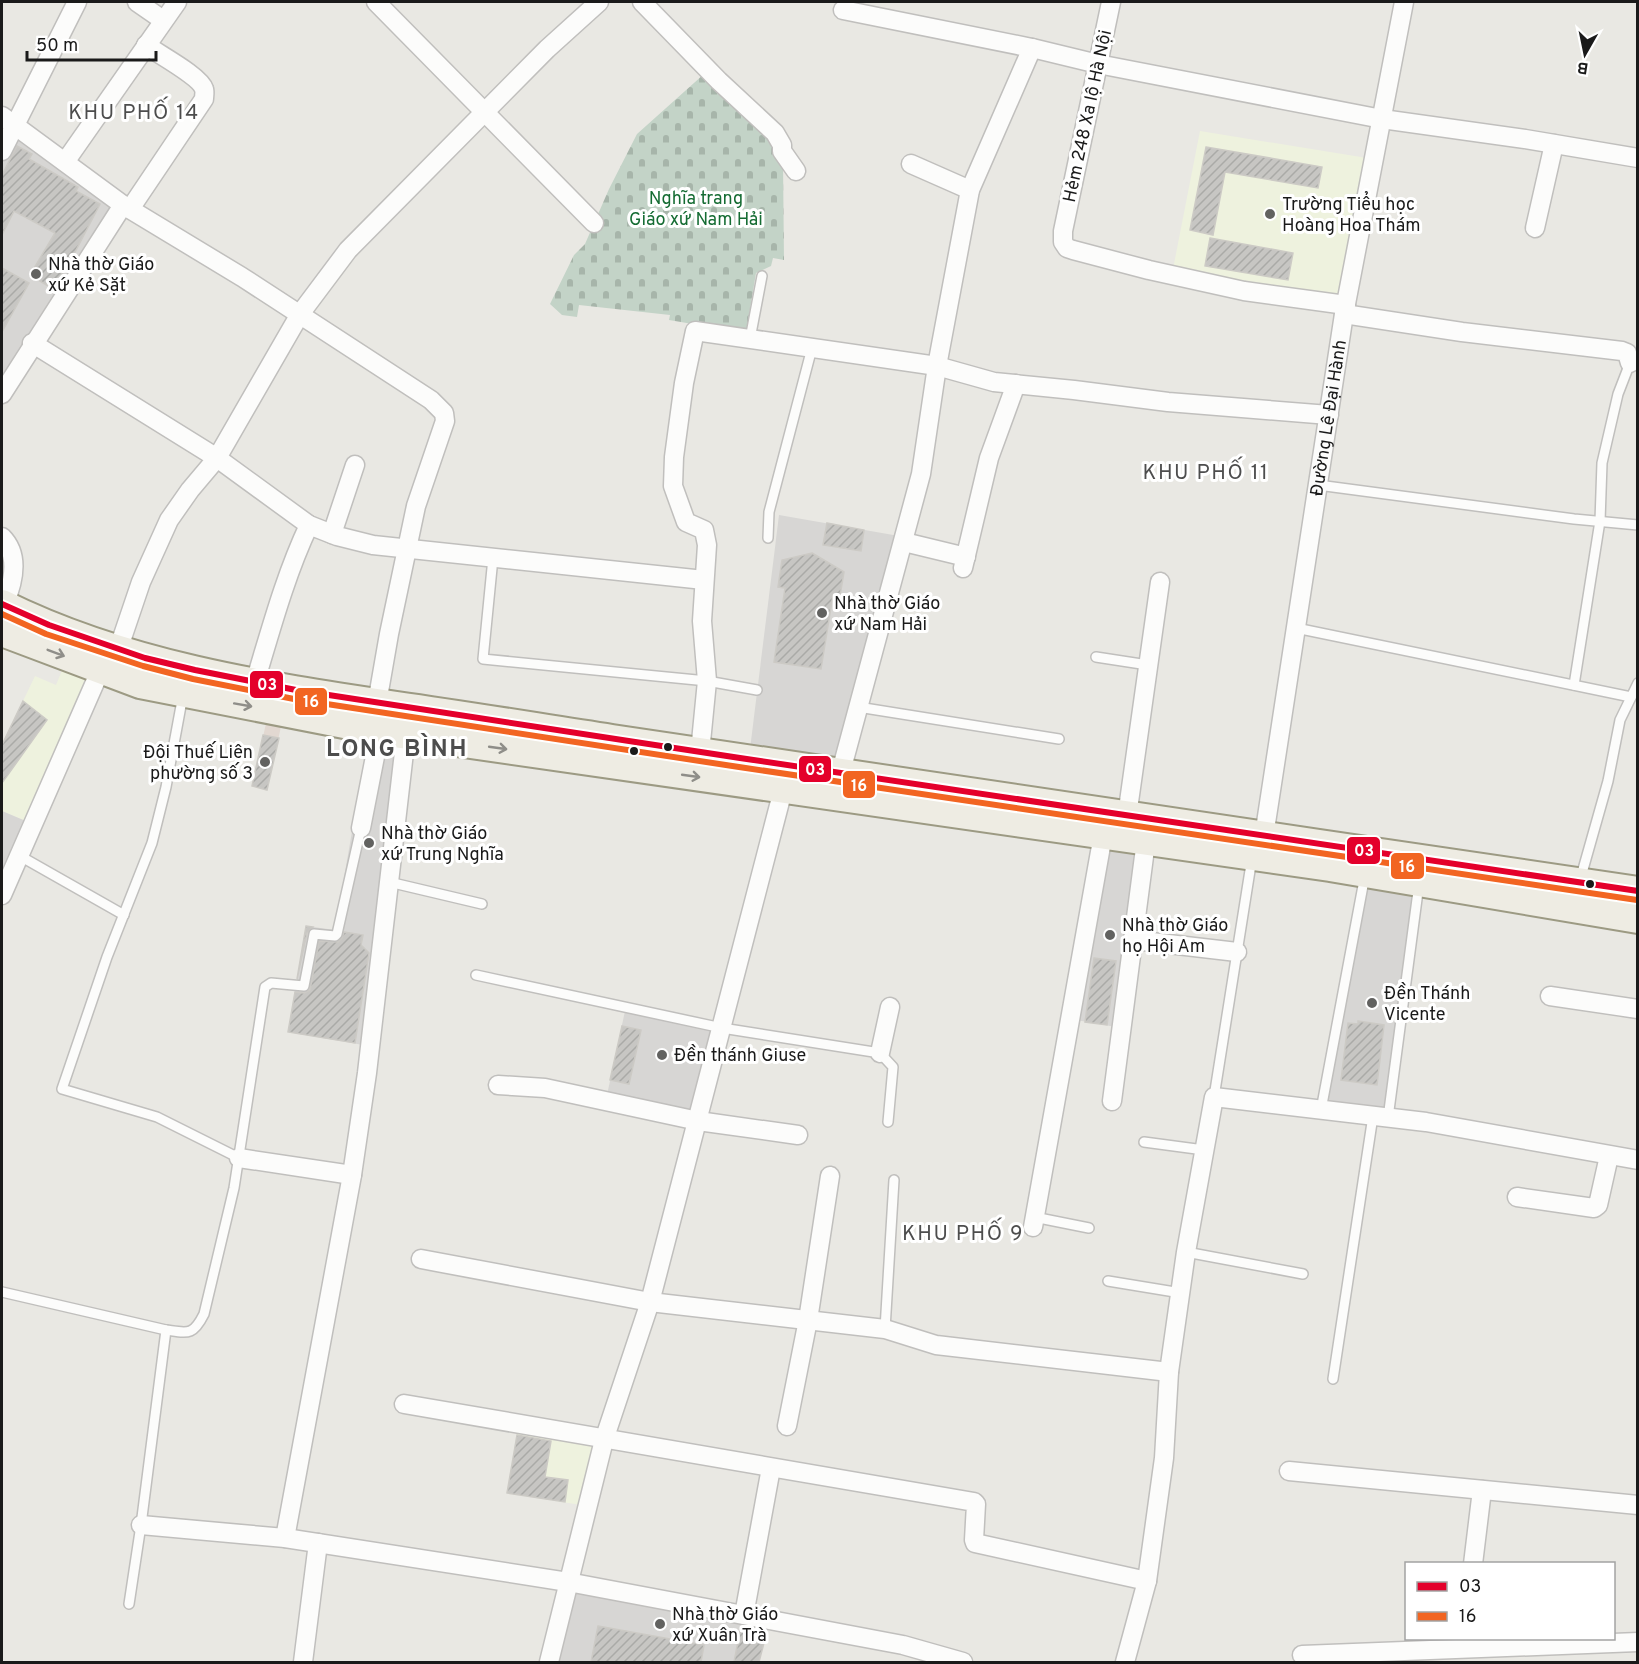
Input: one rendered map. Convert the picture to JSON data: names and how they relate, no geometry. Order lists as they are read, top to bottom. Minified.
{"streets":{"street":["Hẻm 248 Xa lộ Hà Nội","Đường Lê Đại Hành"]},"crossings":[["Hẻm 248 Xa lộ Hà Nội","Đường Lê Đại Hành"]],"districts":["KHU PHỐ 14","KHU PHỐ 11","LONG BÌNH","KHU PHỐ 9"],"parks":["Nghĩa trang Giáo xứ Nam Hải"],"places":["Trường Tiểu học Hoàng Hoa Thám","Nhà thờ Giáo xứ Kẻ Sặt","Nhà thờ Giáo xứ Nam Hải","Đội Thuế Liên phường số 3","Nhà thờ Giáo xứ Trung Nghĩa","Nhà thờ Giáo họ Hội Am","Đền Thánh Vicente","Đền thánh Giuse","Nhà thờ Giáo xứ Xuân Trà"],"lines":["transit line 03","transit line 16"],"legend":["03","16"],"scale_bar":"50 m","north":"bottom"}
